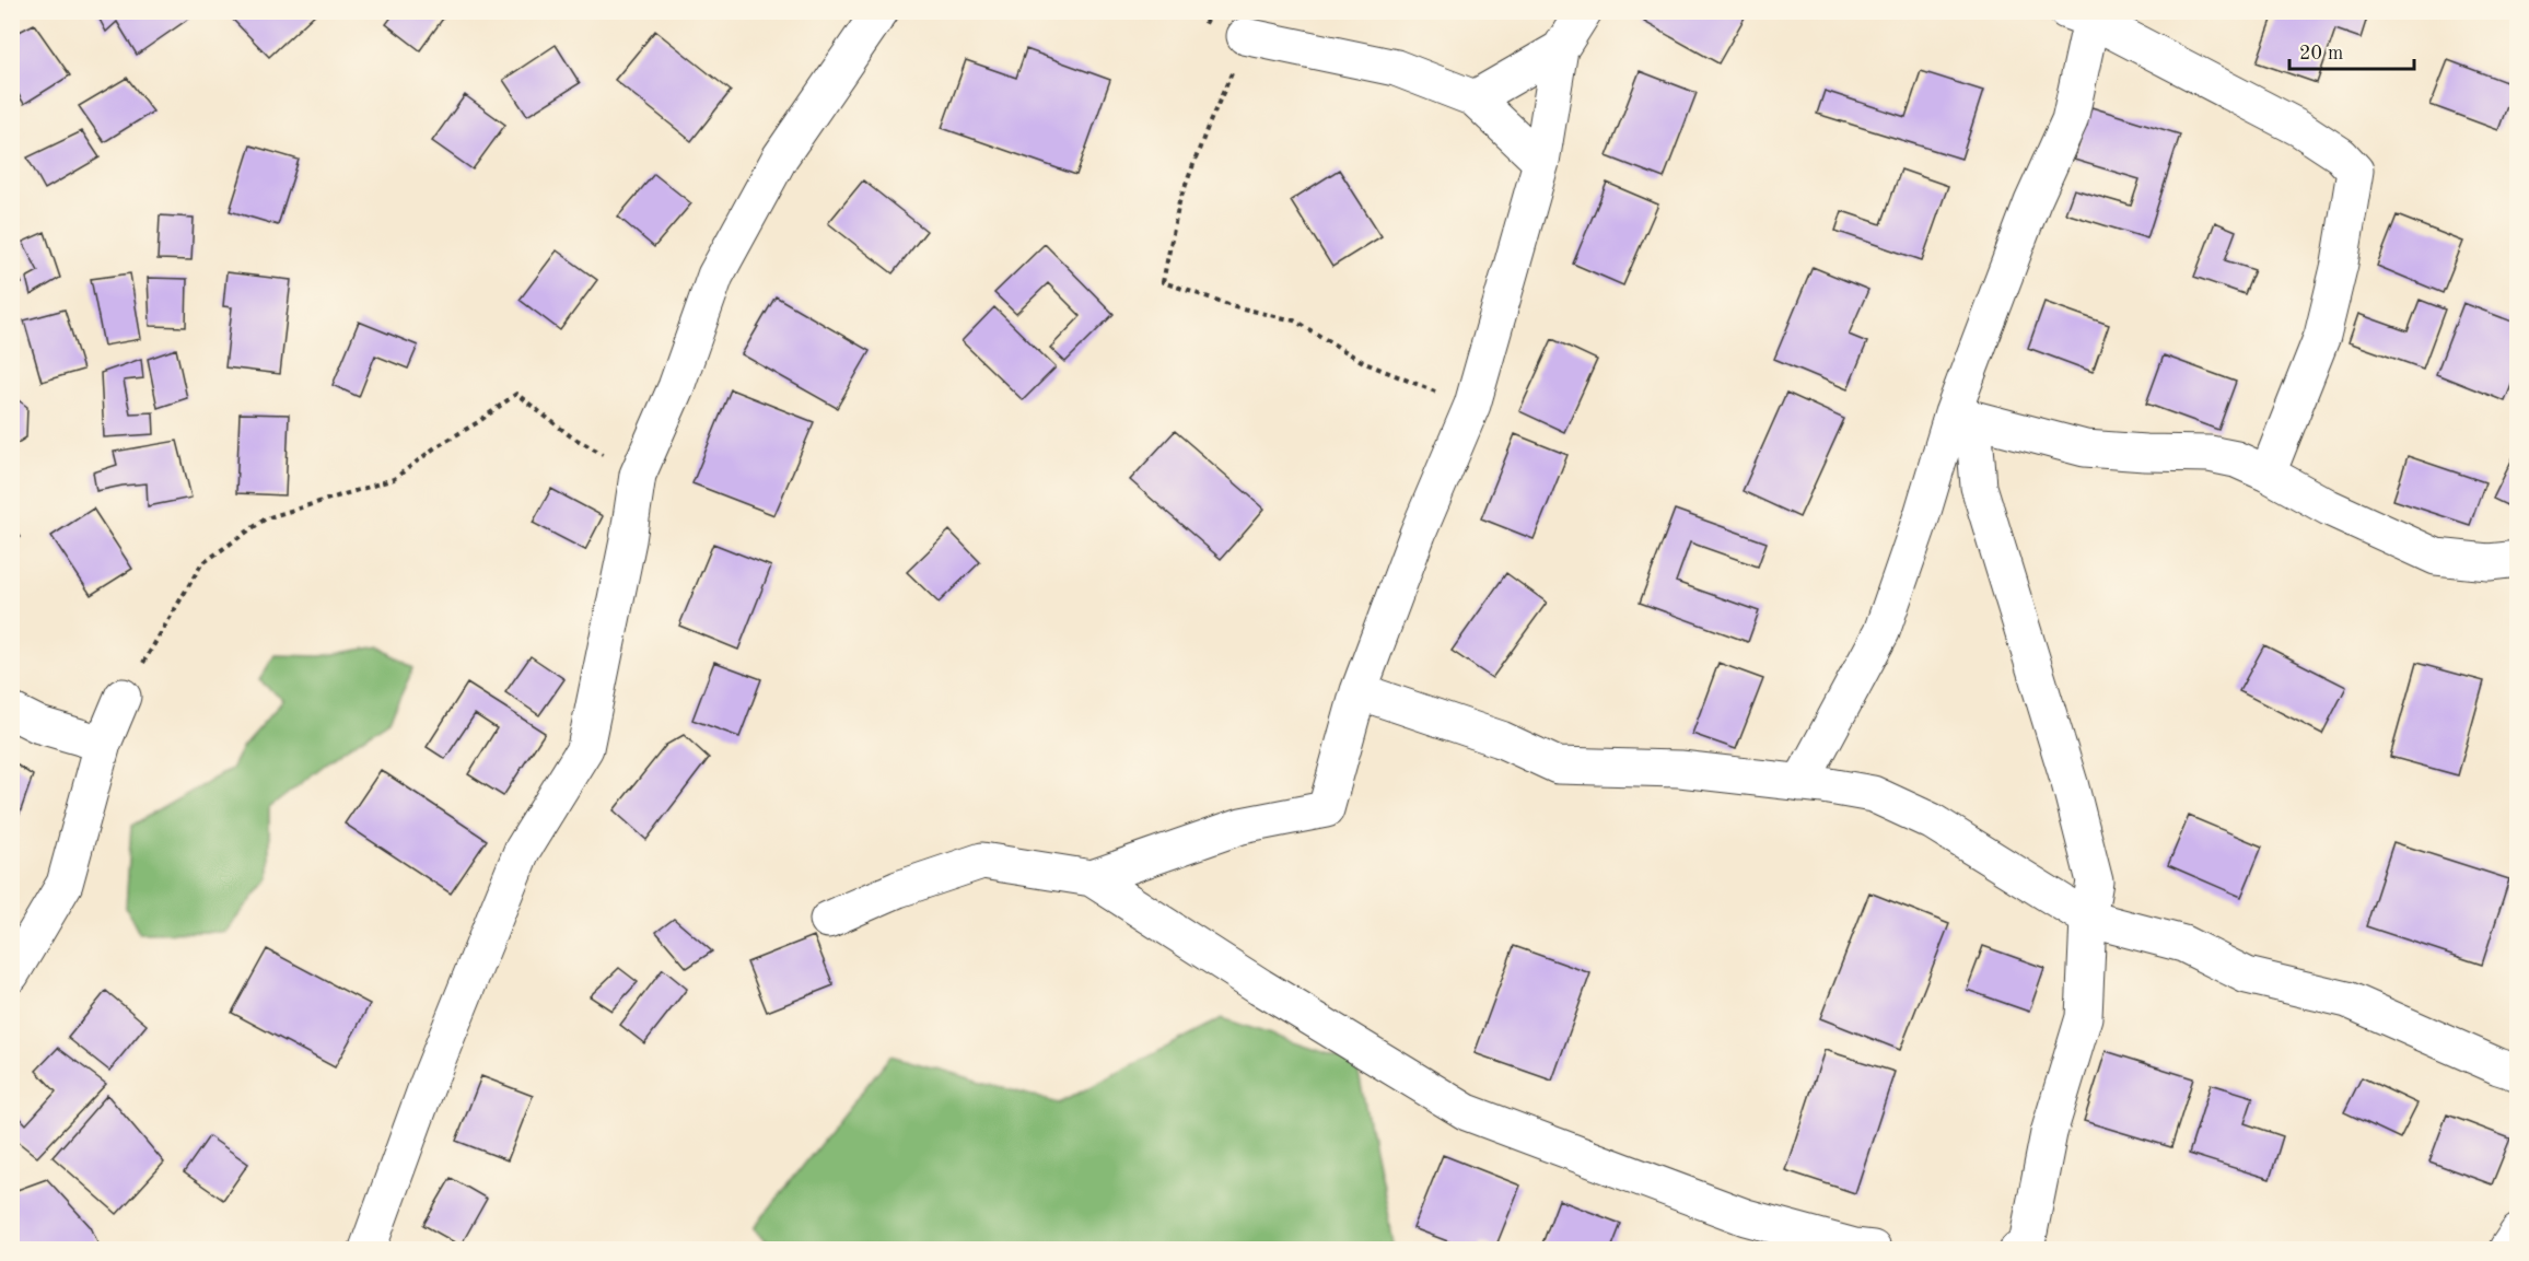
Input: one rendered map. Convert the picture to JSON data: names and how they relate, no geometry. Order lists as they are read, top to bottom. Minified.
{"scale_bar":"20 m"}
